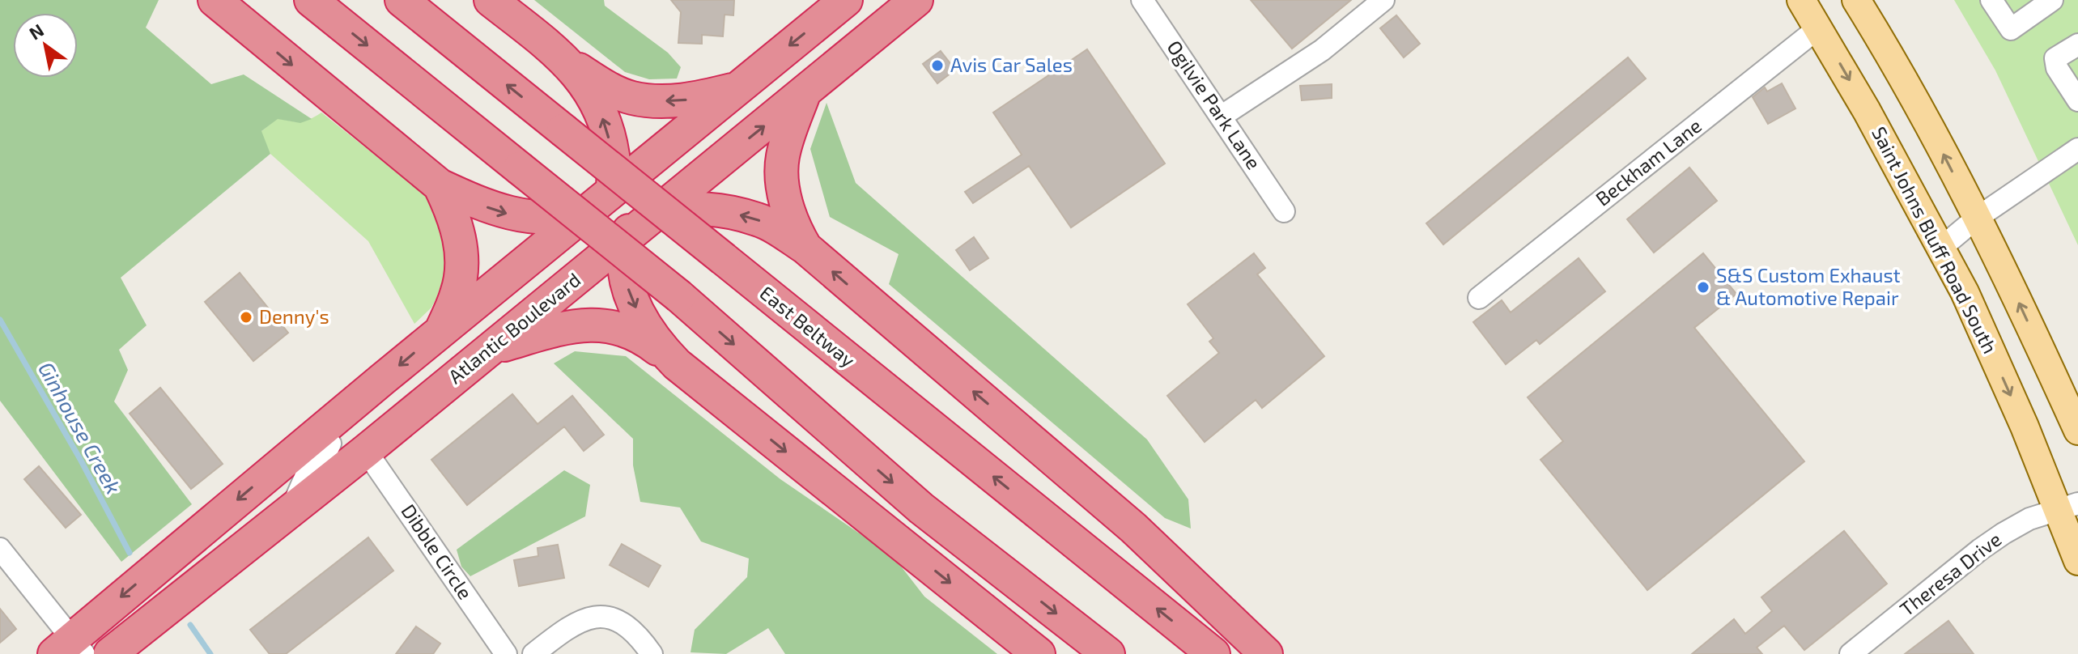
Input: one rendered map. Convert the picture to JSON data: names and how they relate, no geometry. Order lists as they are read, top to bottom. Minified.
{"streets":{"highway":["East Beltway","Atlantic Boulevard"],"main road":["Saint Johns Bluff Road South"],"street":["Ogilvie Park Lane","Beckham Lane","Dibble Circle","Theresa Drive"]},"crossings":[["Beckham Lane","Saint Johns Bluff Road South"],["Saint Johns Bluff Road South","Theresa Drive"],["Atlantic Boulevard","Dibble Circle"]],"water":["Ginhouse Creek"],"places":["Avis Car Sales","S&S Custom Exhaust & Automotive Repair","Denny's"],"north":"top left"}
